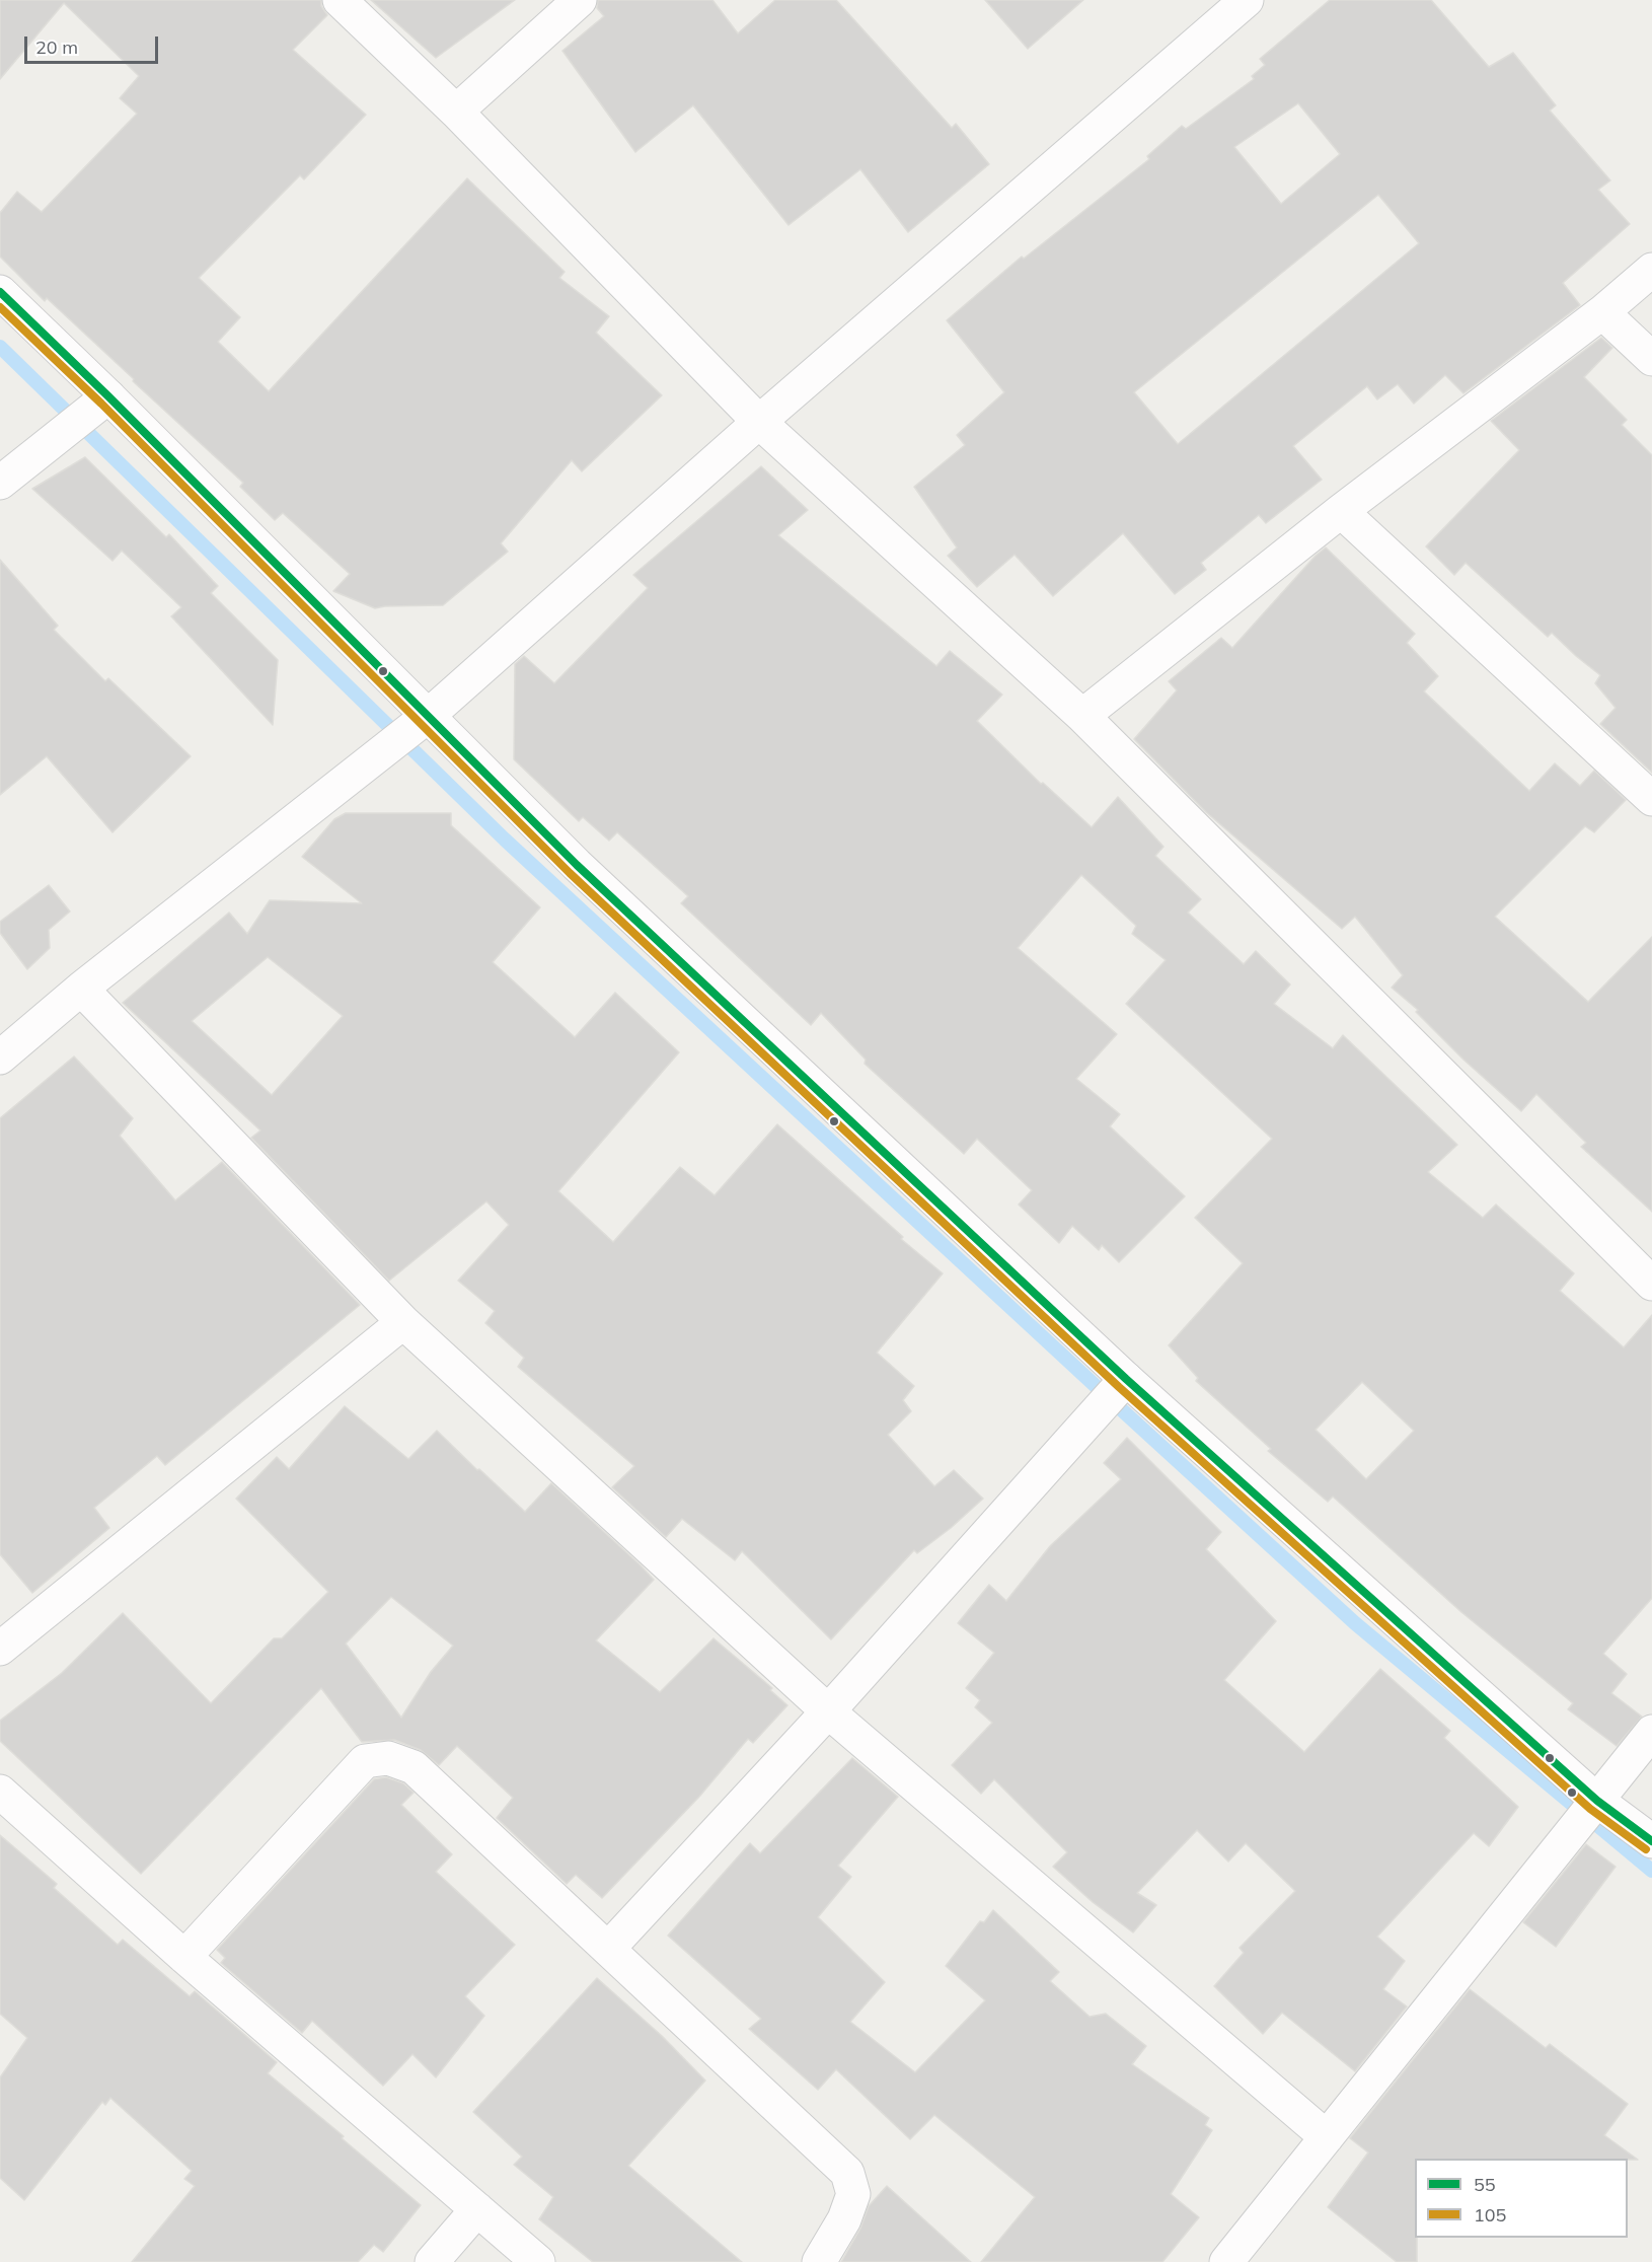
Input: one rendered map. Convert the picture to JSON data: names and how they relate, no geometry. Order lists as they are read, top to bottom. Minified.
{"lines":["transit line 55","transit line 105"],"legend":["55","105"],"scale_bar":"20 m"}
